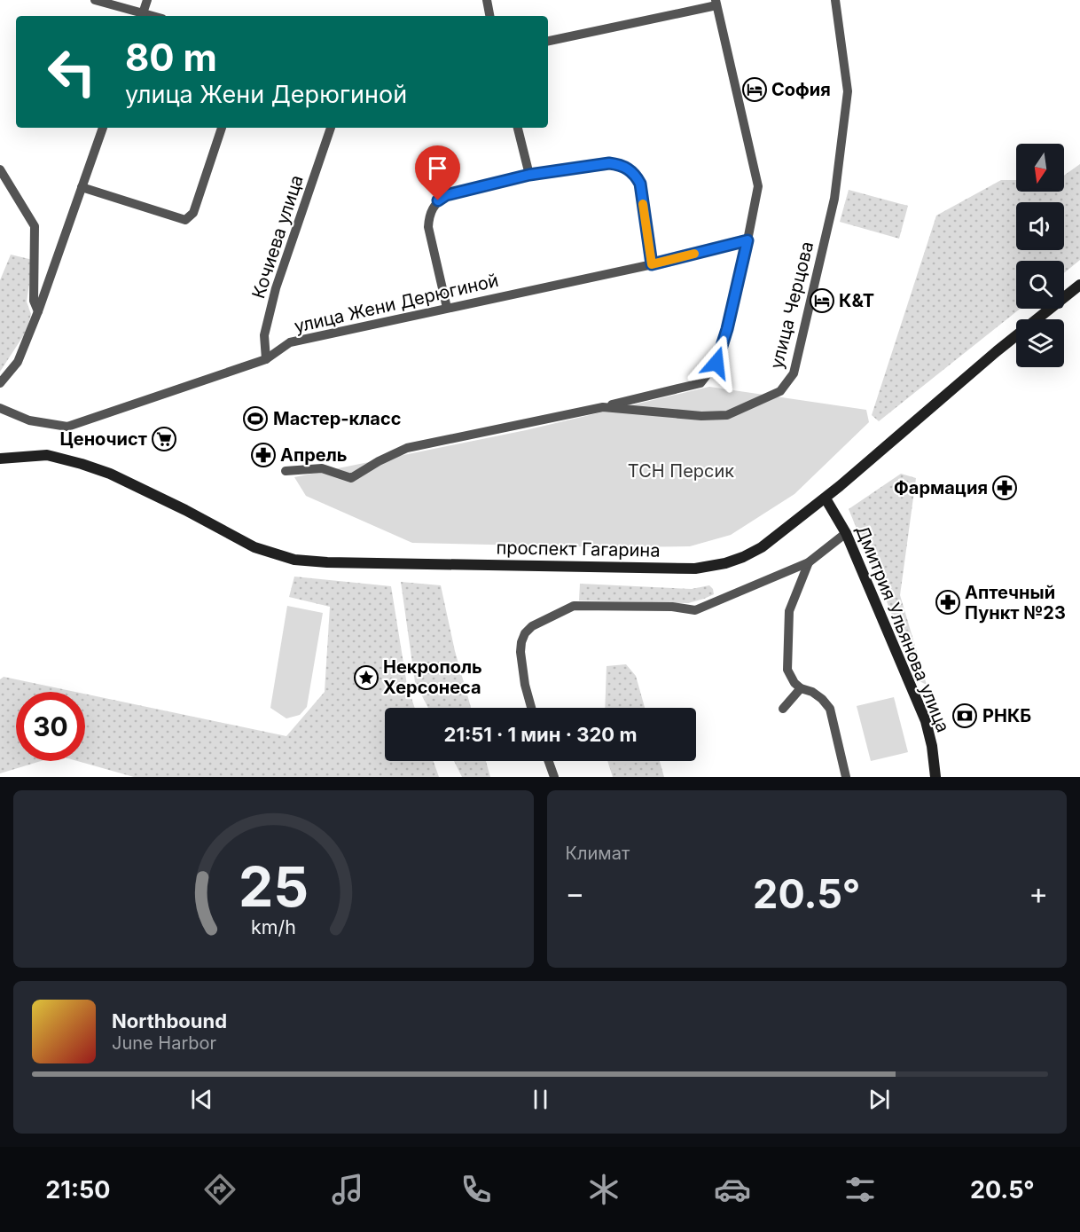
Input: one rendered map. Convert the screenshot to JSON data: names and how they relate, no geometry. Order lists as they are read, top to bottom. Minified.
{"streets":{"main road":["проспект Гагарина","Дмитрия Ульянова улица"],"street":["Кочиева улица","улица Жени Дерюгиной","улица Черцова"]},"crossings":[["Кочиева улица","улица Жени Дерюгиной"],["проспект Гагарина","Дмитрия Ульянова улица"]],"parks":["ТСН Персик"],"places":{"hotel":["София","К&Т"],"sports":["Мастер-класс"],"supermarket":["Ценочист"],"pharmacy":["Апрель","Фармация","Аптечный Пункт №23"],"place":["Некрополь Херсонеса"],"bank":["РНКБ"]},"north":"bottom","page":{"turn":["80 m","улица Жени Дерюгиной"],"limit":"30","trip":"21:51 · 1 мин · 320 m","tile":"Климат","heat":["−","20.5°","+"],"song":["Northbound","June Harbor"],"tabs":["21:50","20.5°"],"gauge":["25","km/h"]}}
